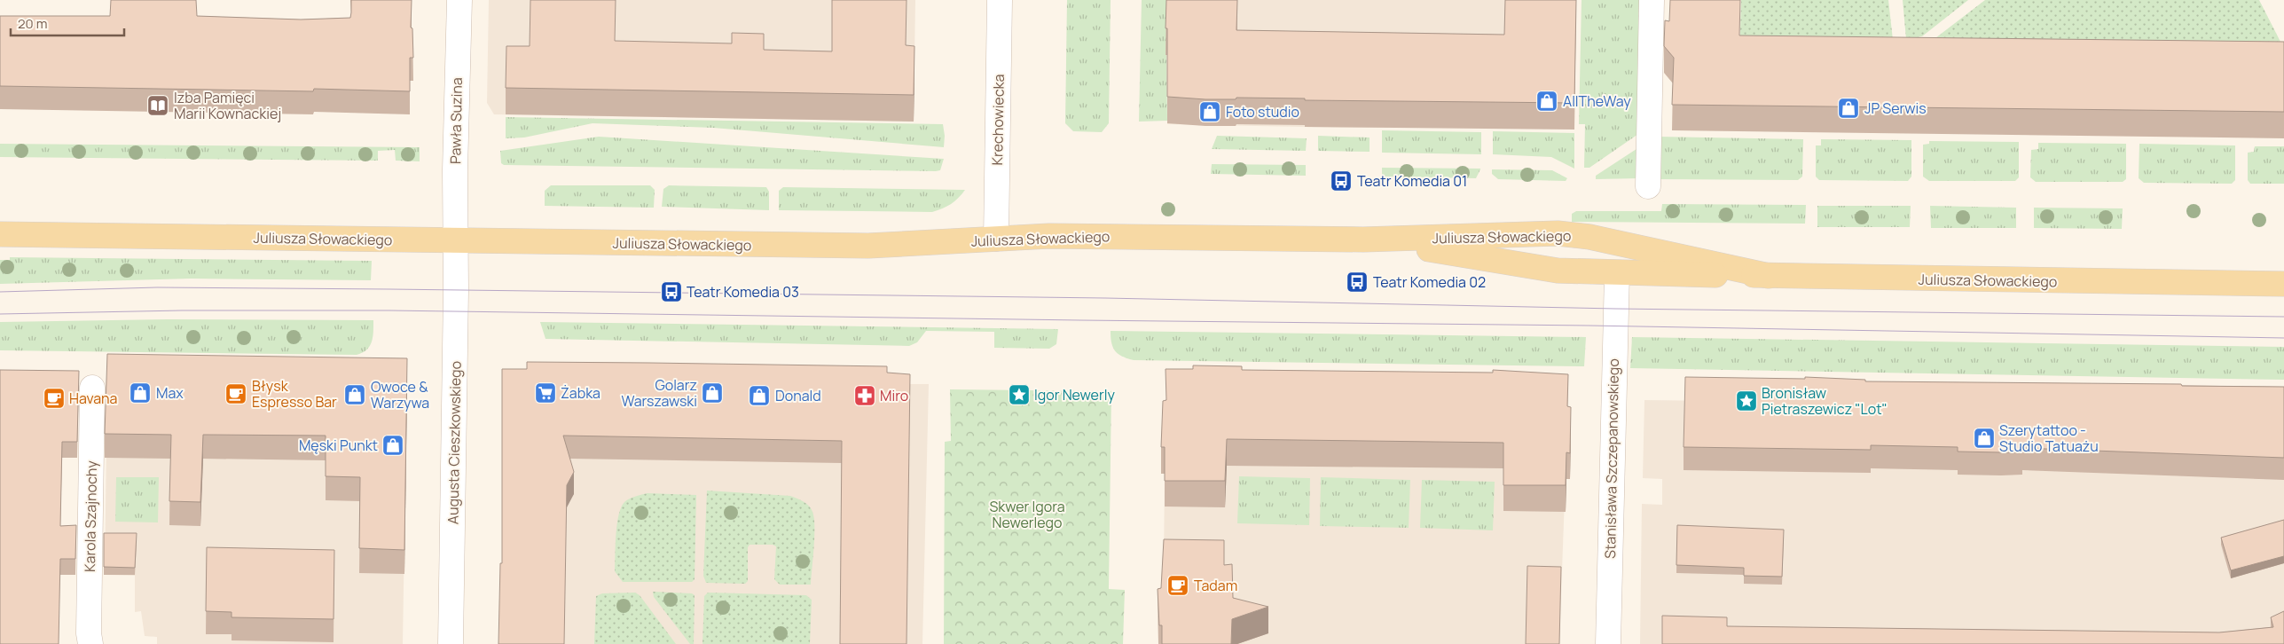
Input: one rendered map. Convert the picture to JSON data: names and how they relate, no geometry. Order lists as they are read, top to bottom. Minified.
{"streets":{"main road":["Juliusza Słowackiego"],"street":["Krechowiecka","Pawła Suzina","Augusta Cieszkowskiego","Stanisława Szczepanowskiego","Karola Szajnochy"]},"crossings":[["Krechowiecka","Juliusza Słowackiego"],["Pawła Suzina","Juliusza Słowackiego"],["Pawła Suzina","Augusta Cieszkowskiego"],["Juliusza Słowackiego","Augusta Cieszkowskiego"],["Juliusza Słowackiego","Stanisława Szczepanowskiego"]],"parks":["Skwer Igora Newerlego"],"places":{"shop":["AllTheWay","JP Serwis","Foto studio","Max","Golarz Warszawski","Owoce & Warzywa","Donald","Szerytattoo - Studio Tatuażu","Męski Punkt"],"library":["Izba Pamięci Marii Kownackiej"],"bus stop":["Teatr Komedia 01","Teatr Komedia 02","Teatr Komedia 03"],"supermarket":["Żabka"],"cafe":["Błysk Espresso Bar","Havana","Tadam"],"place":["Igor Newerly","Bronisław Pietraszewicz \"Lot\""],"pharmacy":["Miro"]},"scale_bar":"20 m"}
